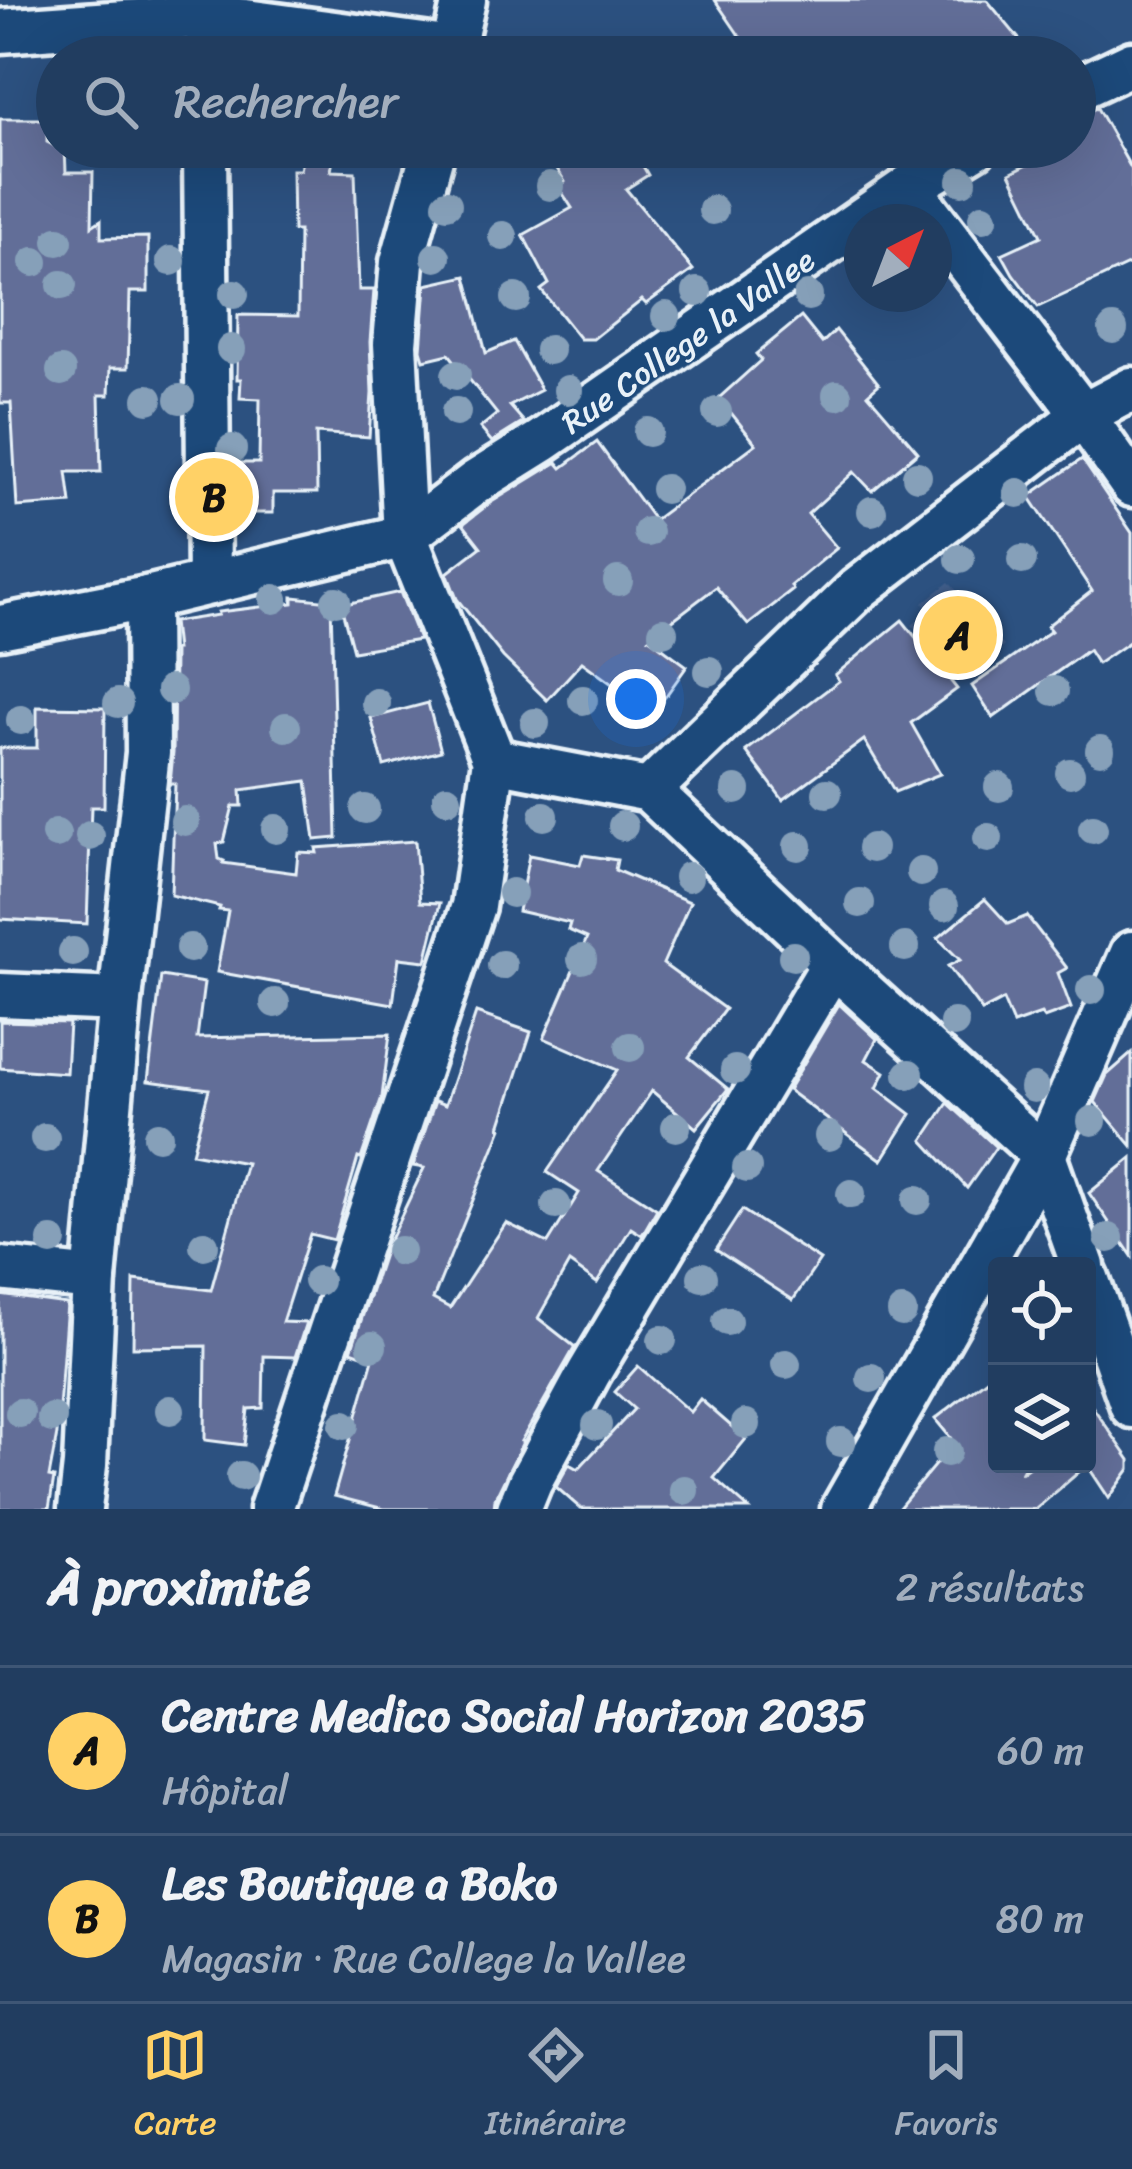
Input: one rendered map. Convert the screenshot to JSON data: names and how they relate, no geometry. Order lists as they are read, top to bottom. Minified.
{"streets":{"street":["Rue College la Vallee"]},"north":"top right","page":{"search":"Rechercher","pins":["B","A"],"heading":["À proximité","2 résultats"],"list":[{"mark":"A","name":"Centre Medico Social Horizon 2035","note":"Hôpital","value":"60 m"},{"mark":"B","name":"Les Boutique a Boko","note":"Magasin · Rue College la Vallee","value":"80 m"}],"nav":["Carte","Itinéraire","Favoris"]}}
